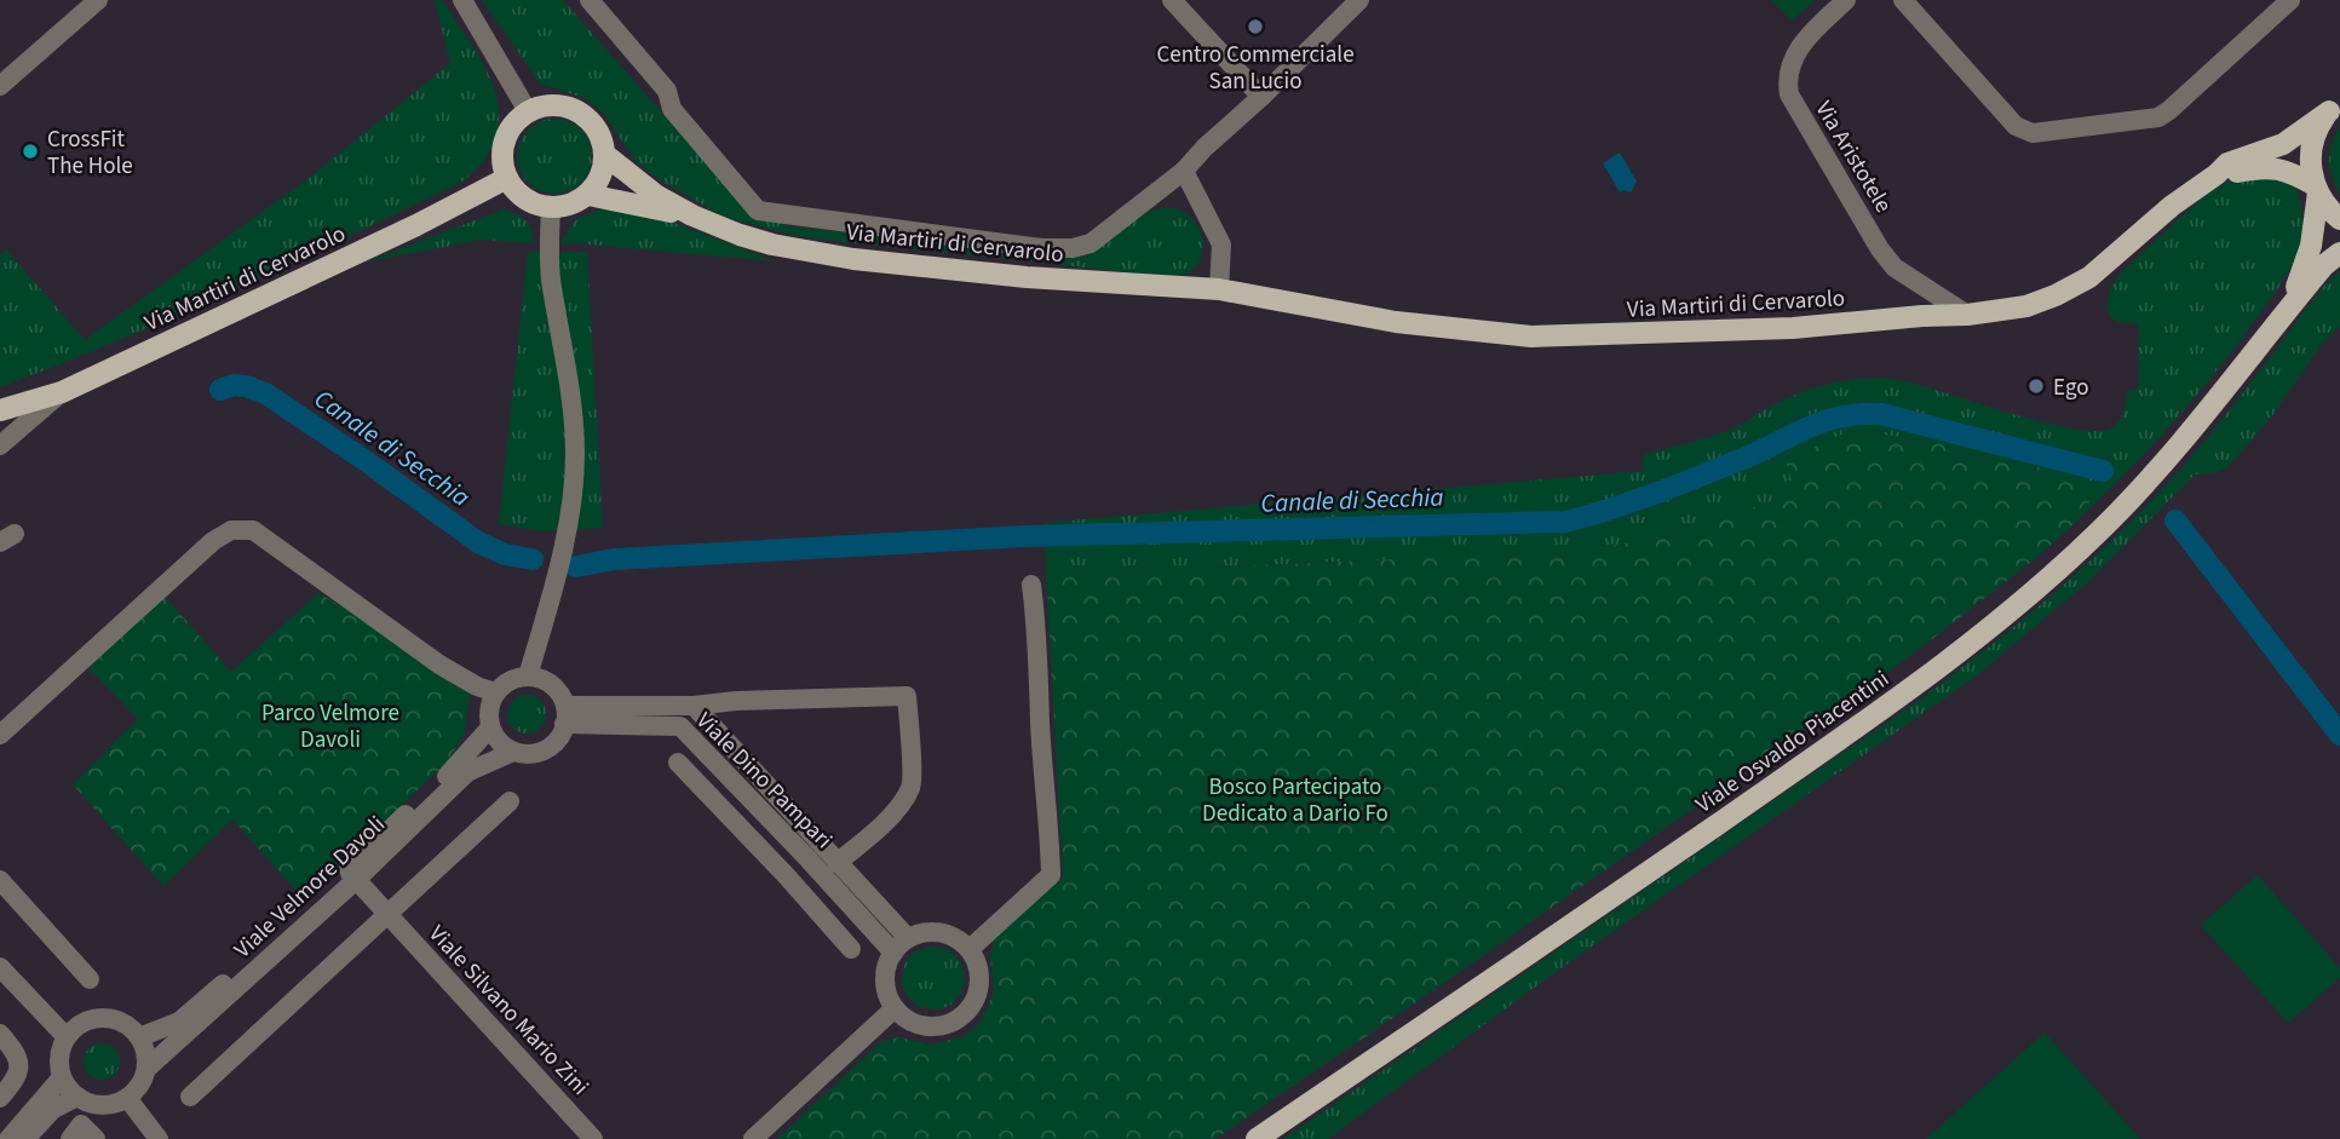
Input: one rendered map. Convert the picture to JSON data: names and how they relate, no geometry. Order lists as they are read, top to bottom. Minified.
{"streets":{"main road":["Via Martiri di Cervarolo","Viale Osvaldo Piacentini"],"street":["Via Aristotele","Viale Dino Pampari","Viale Velmore Davoli","Viale Silvano Mario Zini"]},"crossings":[["Via Aristotele","Via Martiri di Cervarolo"],["Via Martiri di Cervarolo","Viale Osvaldo Piacentini"],["Viale Dino Pampari","Viale Velmore Davoli"],["Viale Velmore Davoli","Viale Silvano Mario Zini"]],"water":["Canale di Secchia"],"parks":["Parco Velmore Davoli","Bosco Partecipato Dedicato a Dario Fo"],"places":["Centro Commerciale San Lucio","CrossFit The Hole","Ego"]}
